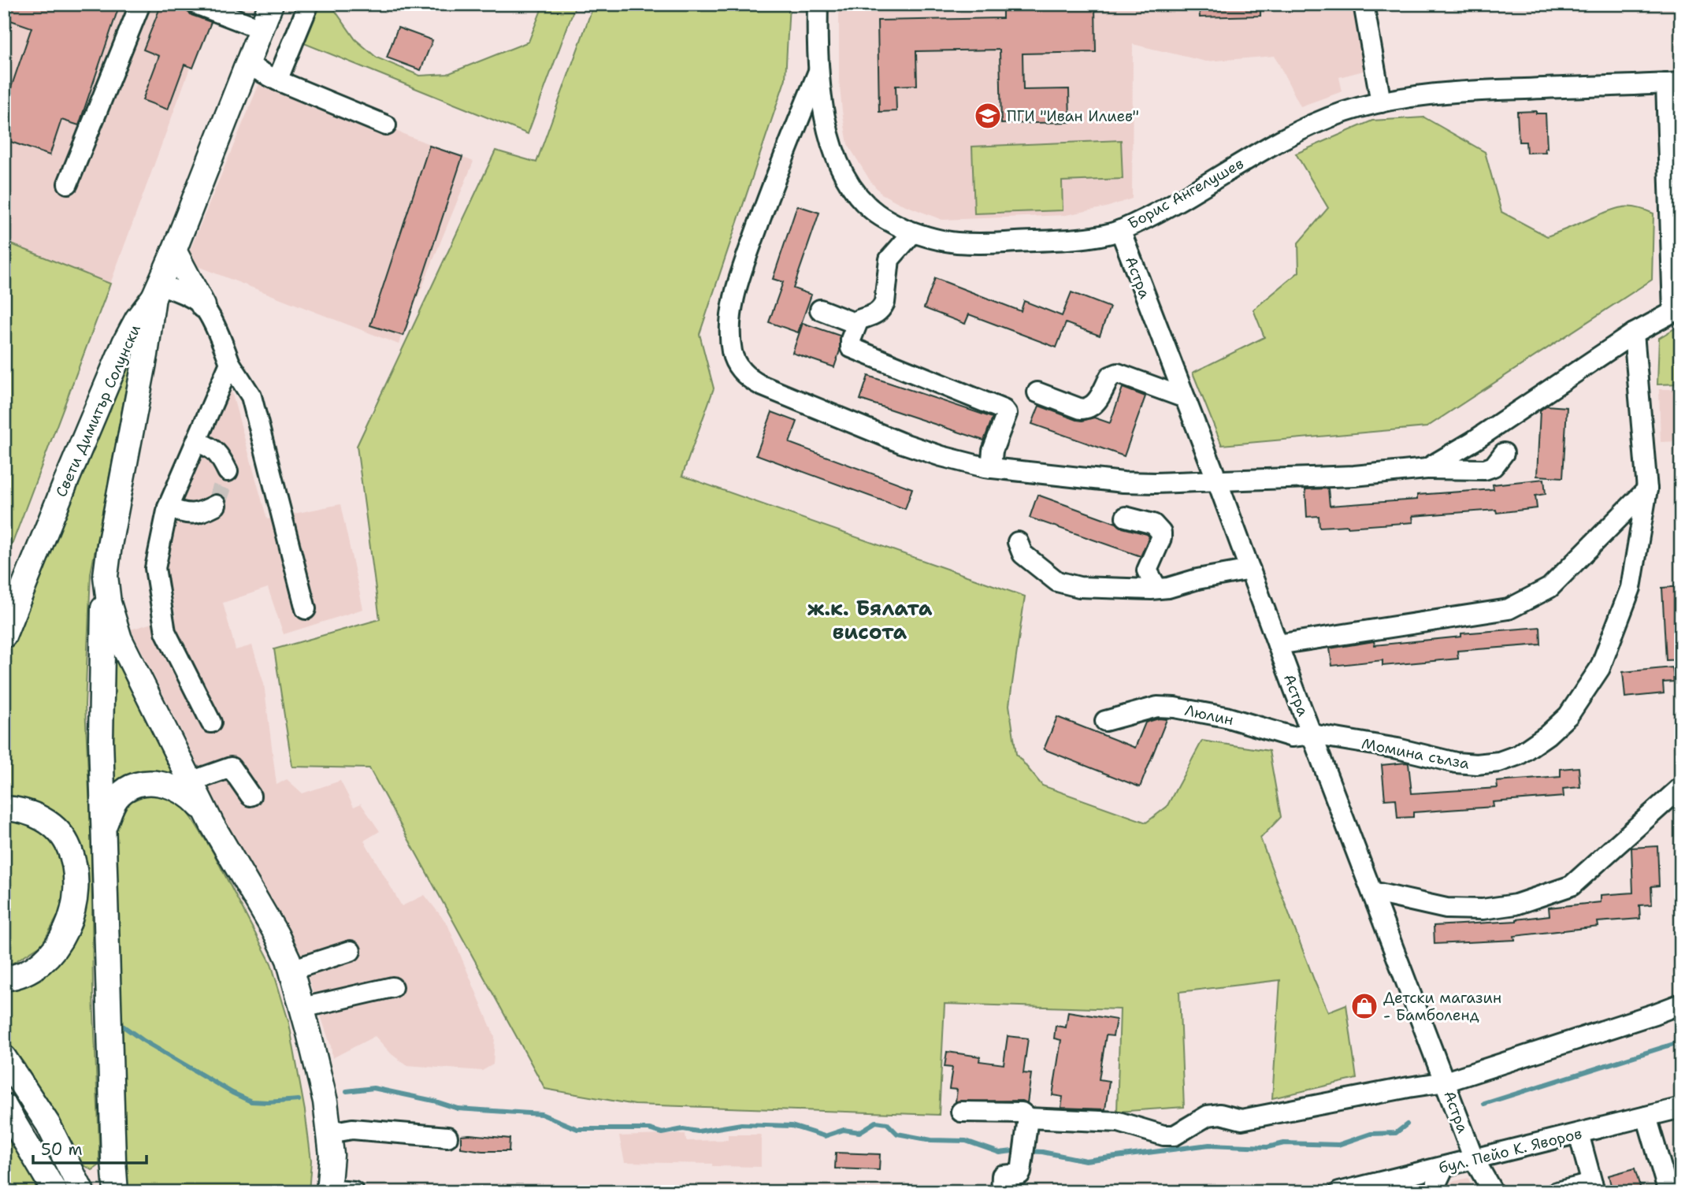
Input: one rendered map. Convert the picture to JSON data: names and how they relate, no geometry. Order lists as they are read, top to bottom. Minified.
{"streets":{"main road":["Свети Димитър Солунски"],"street":["Борис Ангелушев","Астра","Люлин","Момина сълза","бул. Пейо К. Яворов"]},"crossings":[["Борис Ангелушев","Астра"],["Астра","Люлин"],["Астра","Момина сълза"],["Астра","бул. Пейо К. Яворов"],["Люлин","Момина сълза"]],"districts":["ж.к. Бялата висота"],"places":{"school or university":["ПГИ \"Иван Илиев\""],"shop":["Детски магазин - Бамболенд"]},"scale_bar":"50 m"}
